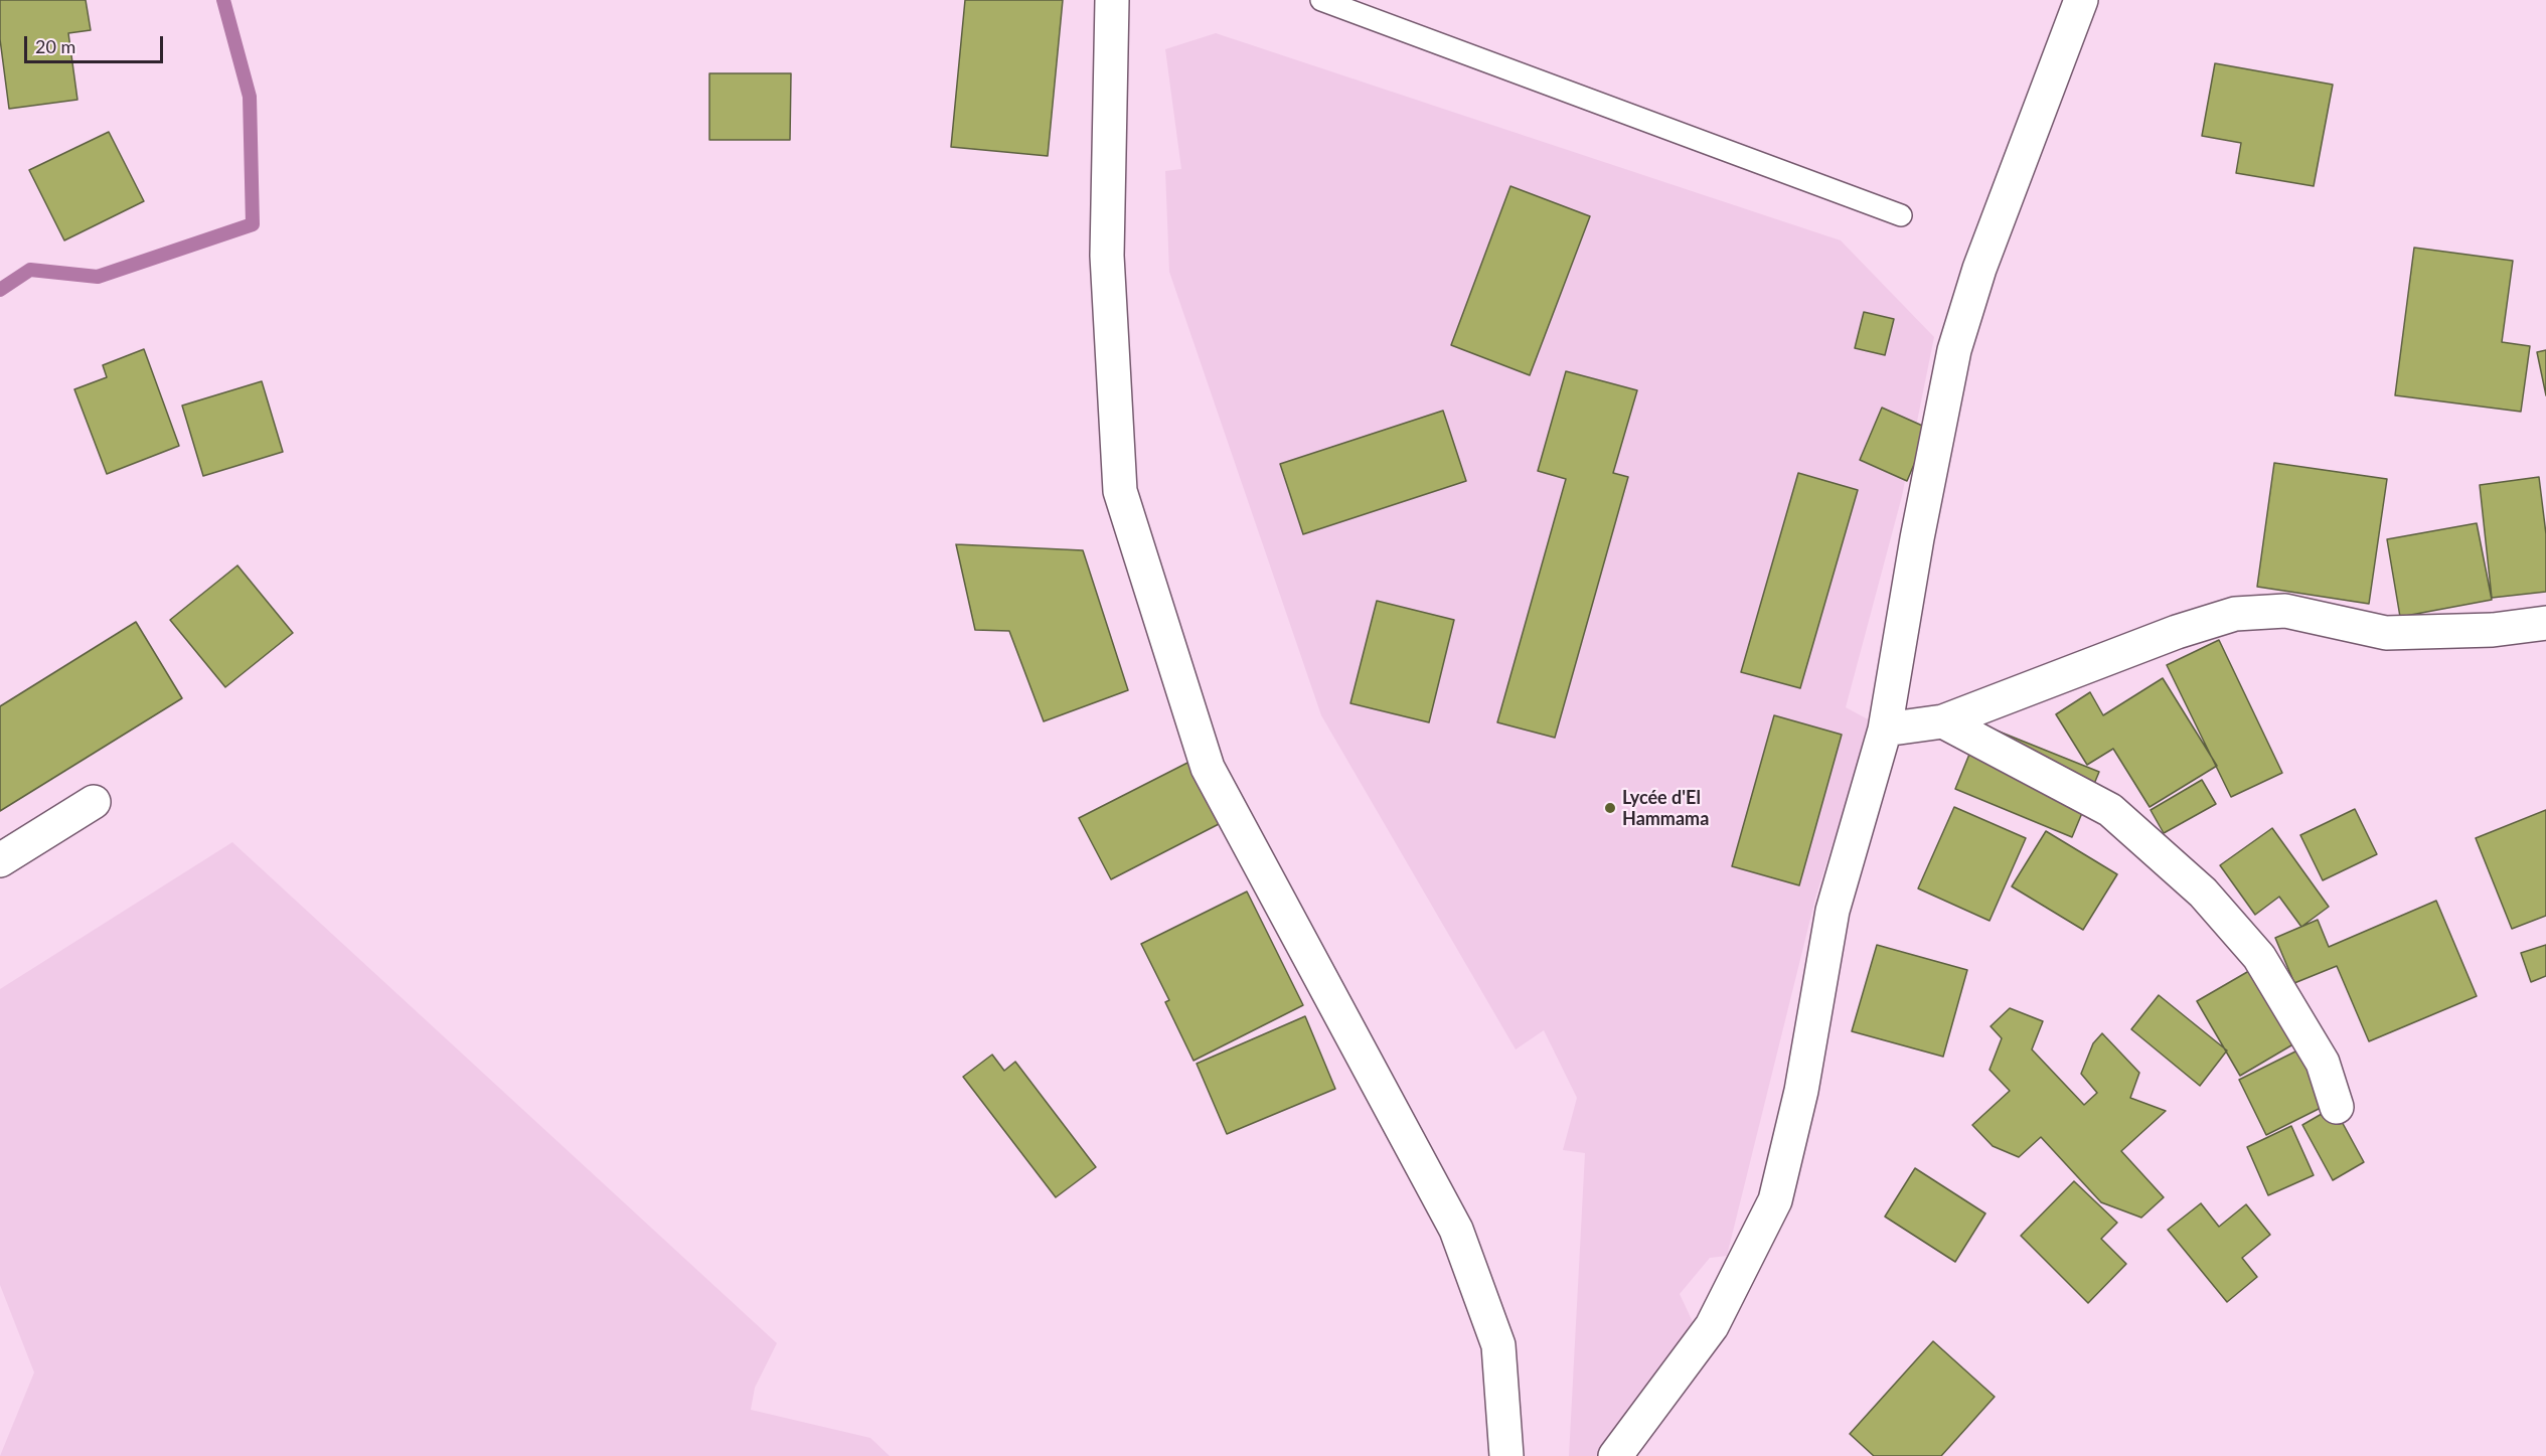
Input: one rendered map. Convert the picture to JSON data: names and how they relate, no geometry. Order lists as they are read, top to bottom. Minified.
{"places":["Lycée d'El Hammama"],"scale_bar":"20 m"}
